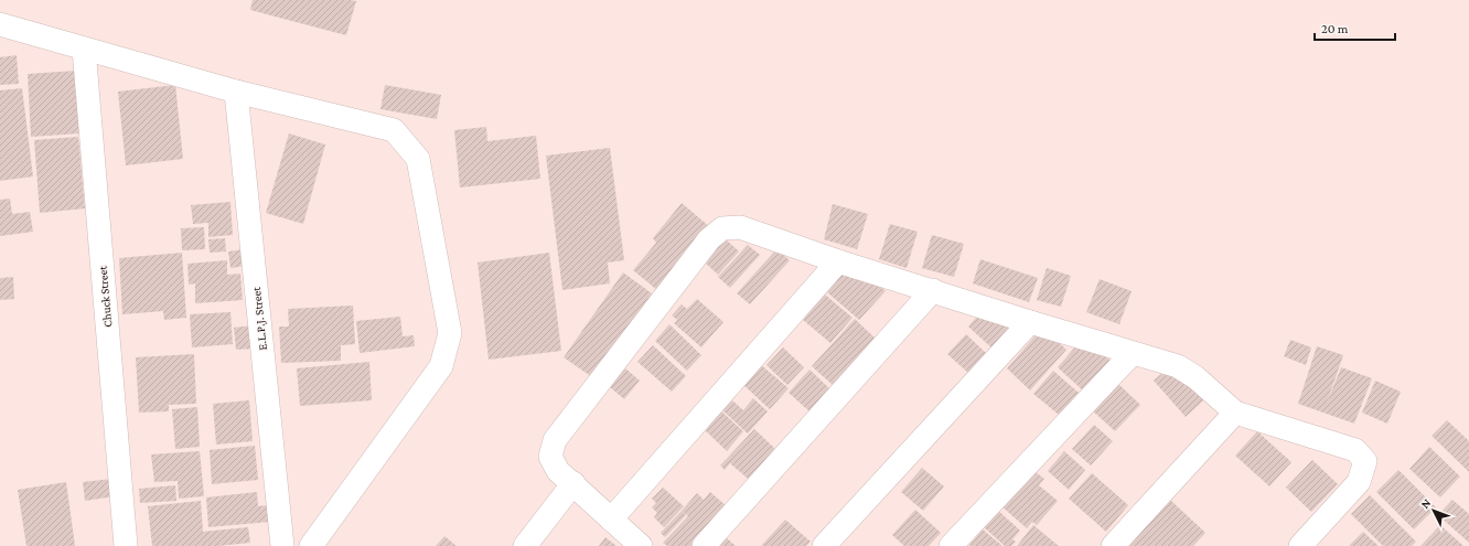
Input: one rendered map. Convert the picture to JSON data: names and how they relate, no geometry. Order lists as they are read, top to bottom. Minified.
{"streets":{"street":["Chuck Street","E.L.P.J. Street"]},"scale_bar":"20 m","north":"top left"}
